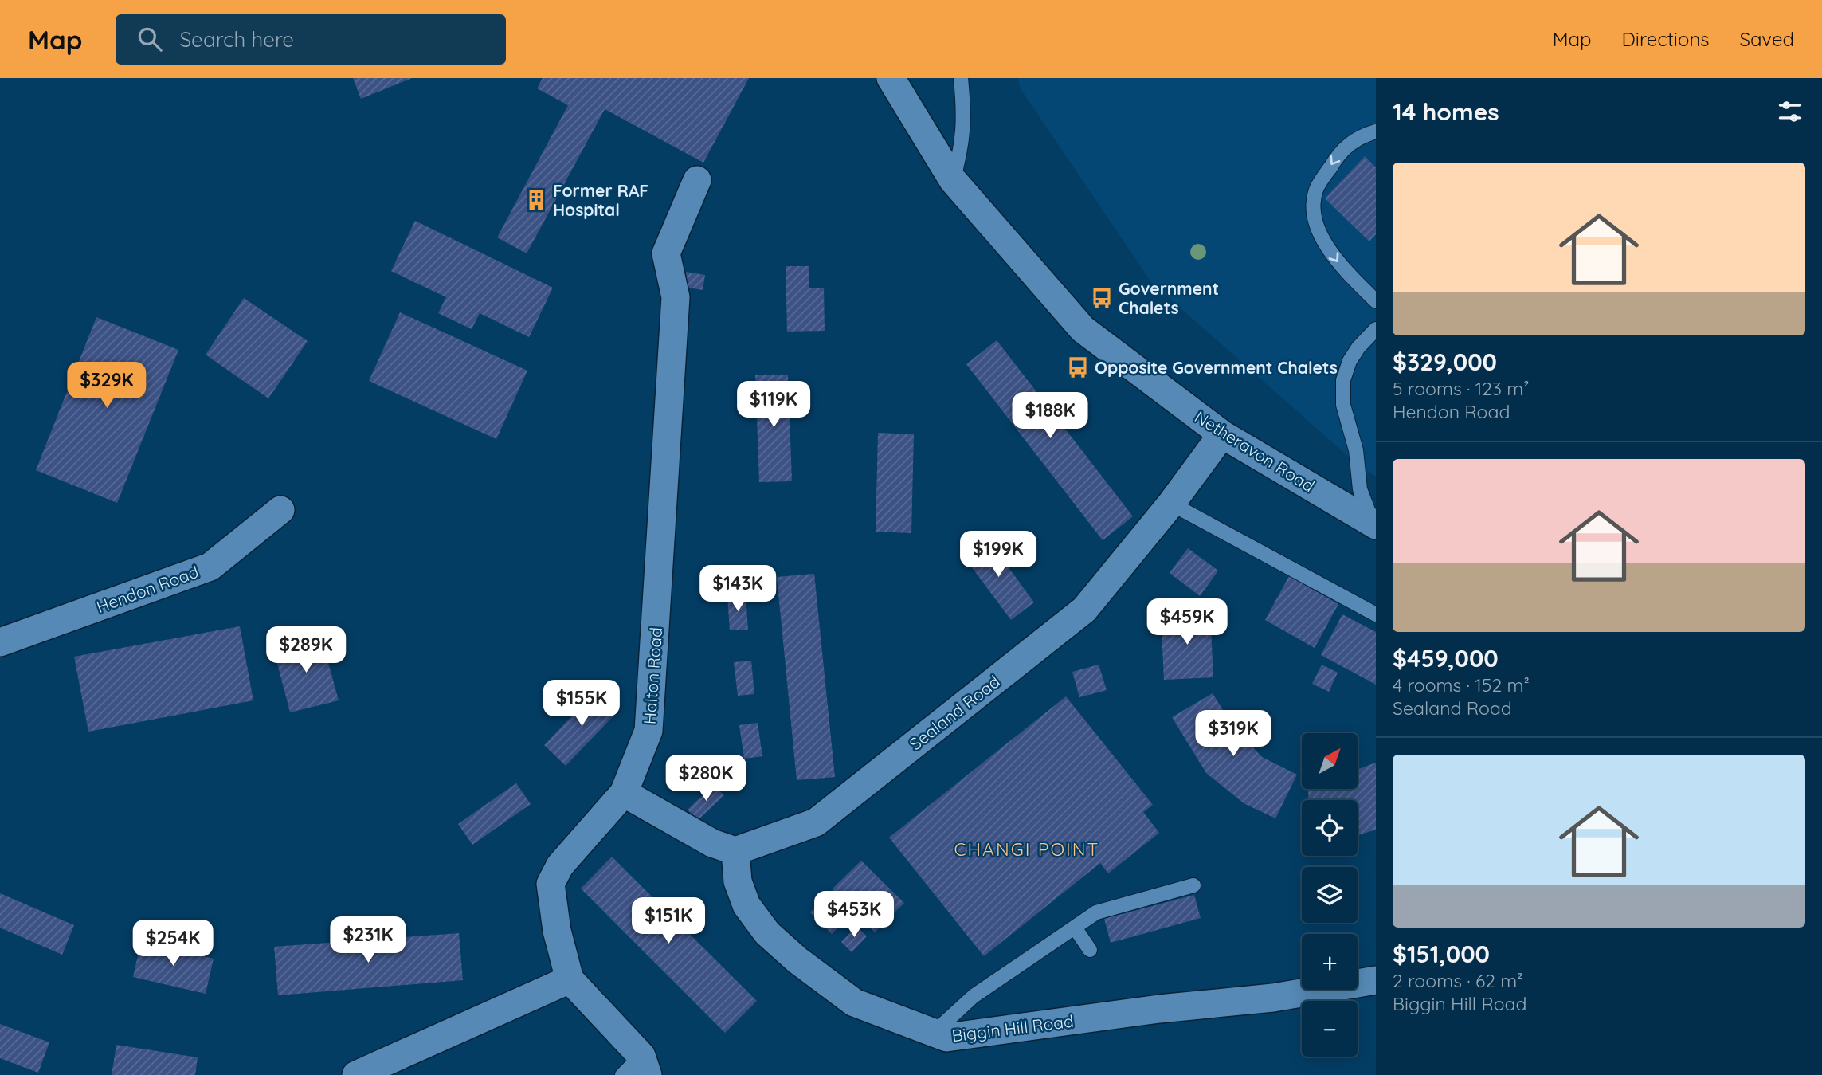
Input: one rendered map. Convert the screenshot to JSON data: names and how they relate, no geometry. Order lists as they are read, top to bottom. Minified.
{"streets":{"street":["Netheravon Road","Hendon Road","Halton Road","Sealand Road","Biggin Hill Road"]},"crossings":[["Netheravon Road","Sealand Road"],["Sealand Road","Biggin Hill Road"]],"districts":["CHANGI POINT"],"places":{"building":["Former RAF Hospital"],"bus stop":["Government Chalets","Opposite Government Chalets"]},"north":"top right","page":{"header":"Map","search":"Search here","nav":["Map","Directions","Saved"],"heading":"14 homes","list":[{"name":"$329,000","note":"5 rooms · 123 m² · Hendon Road"},{"name":"$459,000","note":"4 rooms · 152 m² · Sealand Road"},{"name":"$151,000","note":"2 rooms · 62 m² · Biggin Hill Road"}],"price":["$329K","$119K","$188K","$199K","$143K","$459K","$289K","$155K","$319K","$280K","$453K","$151K","$231K","$254K"],"map_buttons":["+","−"]}}
